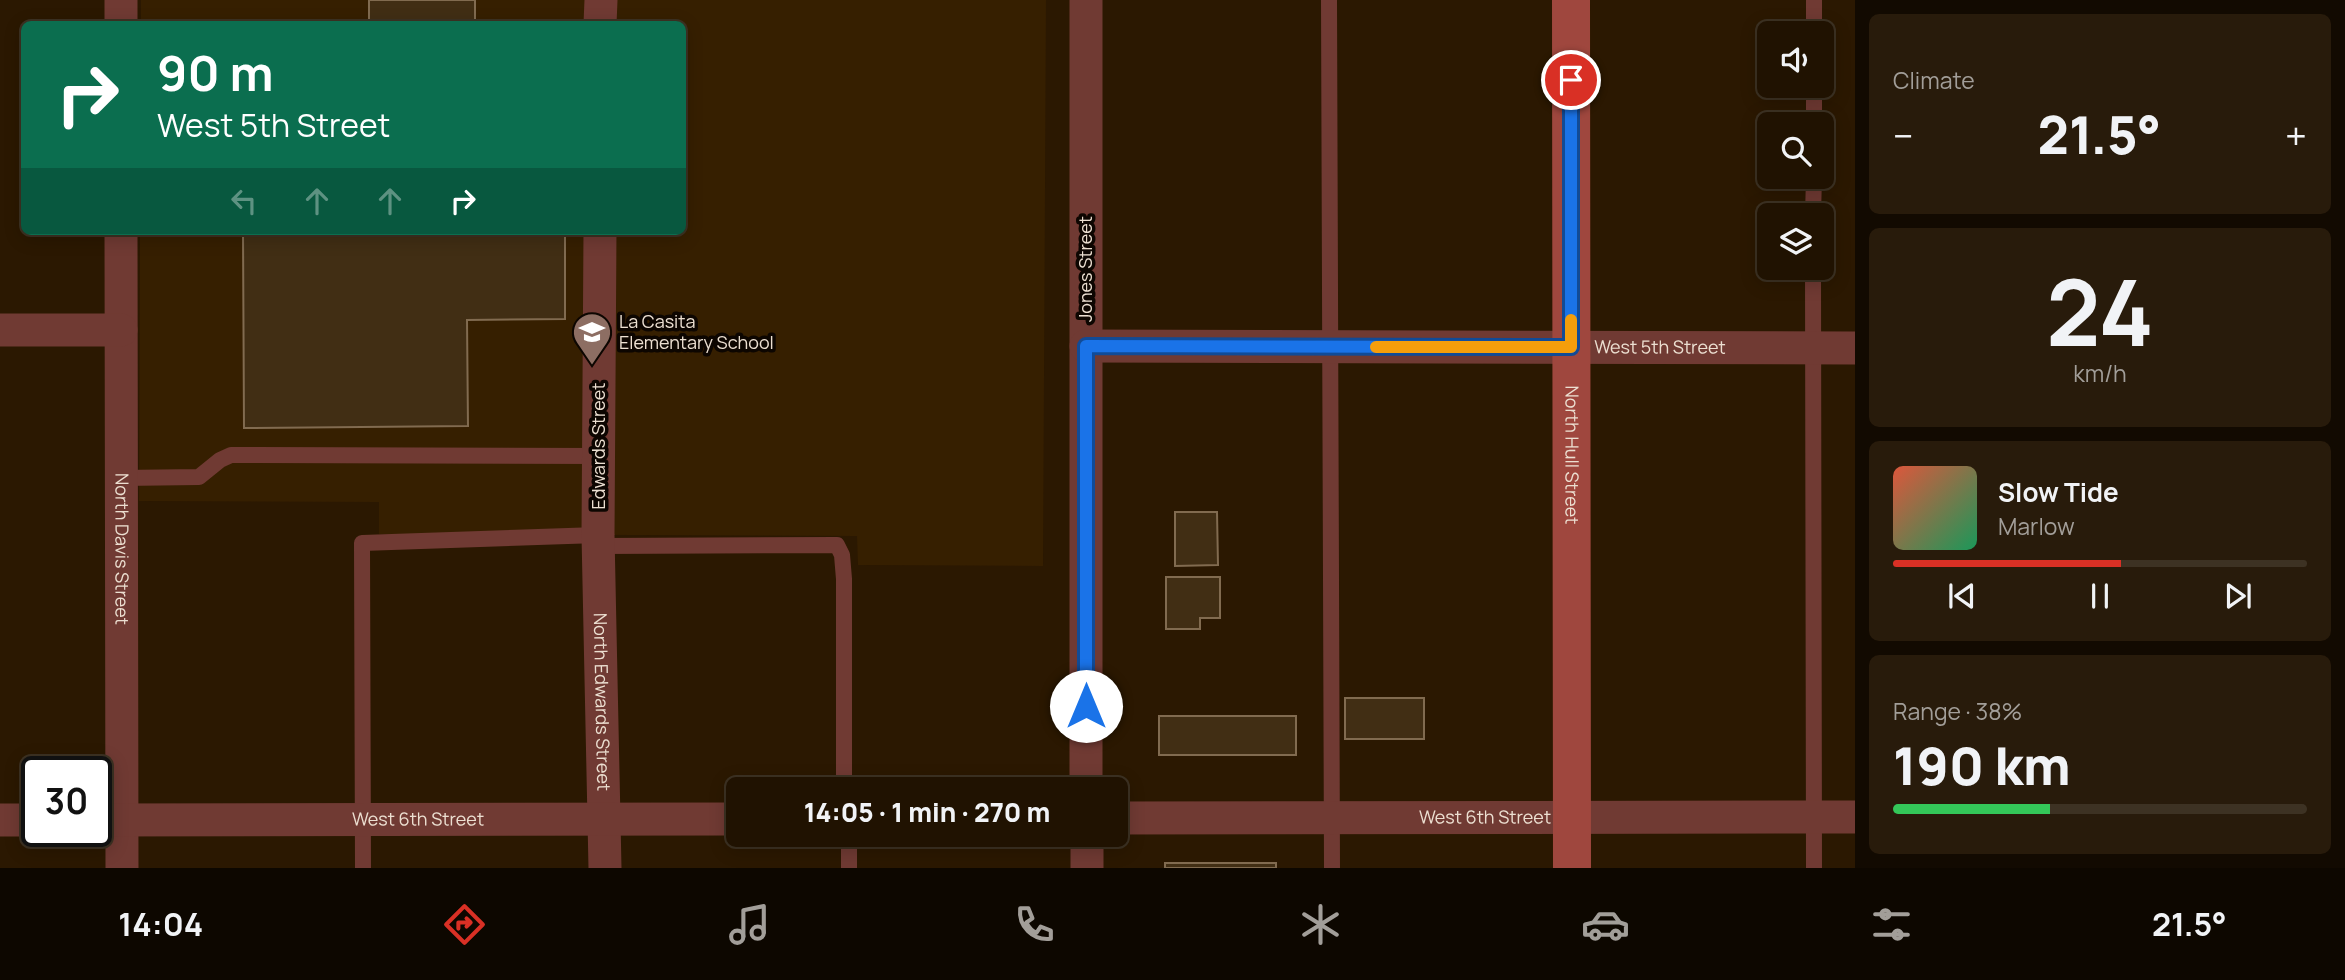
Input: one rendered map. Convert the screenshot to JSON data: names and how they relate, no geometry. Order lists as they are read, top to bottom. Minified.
{"streets":{"main road":["North Hull Street"],"street":["Jones Street","West 5th Street","Edwards Street","North Davis Street","North Edwards Street","West 6th Street"]},"crossings":[["Jones Street","West 5th Street"],["West 5th Street","North Hull Street"],["Edwards Street","North Edwards Street"],["North Hull Street","West 6th Street"],["North Edwards Street","West 6th Street"]],"places":{"school or university":["La Casita Elementary School"]},"page":{"tile":["Climate",["24","km/h"],["Range · 38%","190 km"]],"turn":["90 m","West 5th Street"],"heat":["−","21.5°","+"],"song":["Slow Tide","Marlow"],"limit":"30","trip":"14:05 · 1 min · 270 m","tabs":["14:04","21.5°"]}}
